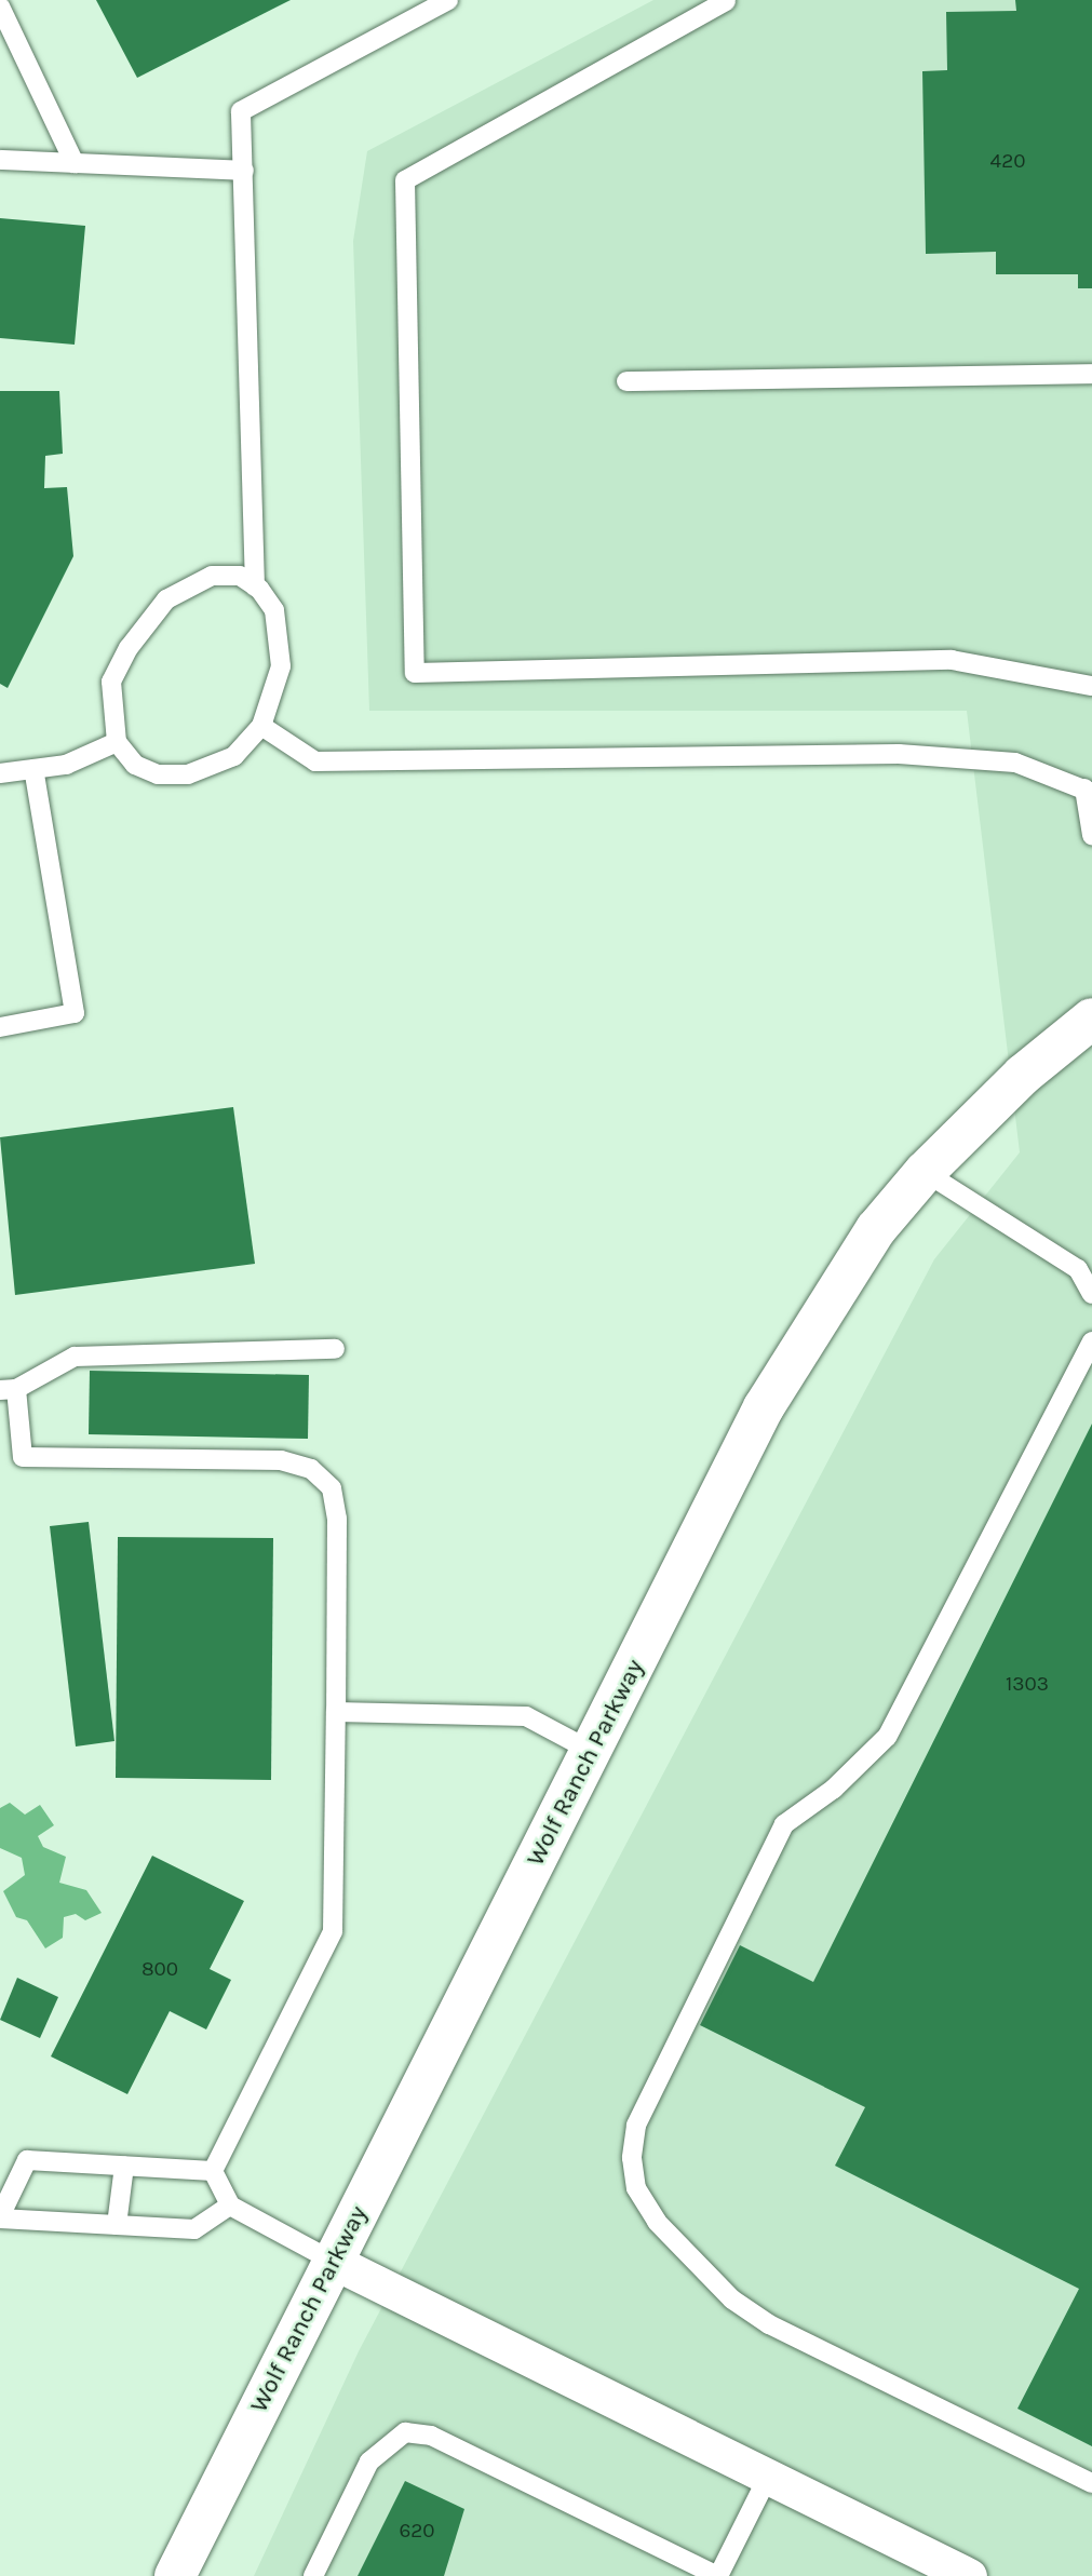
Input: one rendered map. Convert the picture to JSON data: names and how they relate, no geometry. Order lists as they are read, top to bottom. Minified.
{"streets":{"street":["Wolf Ranch Parkway"]},"house_numbers":["420","1303","800","620"]}
